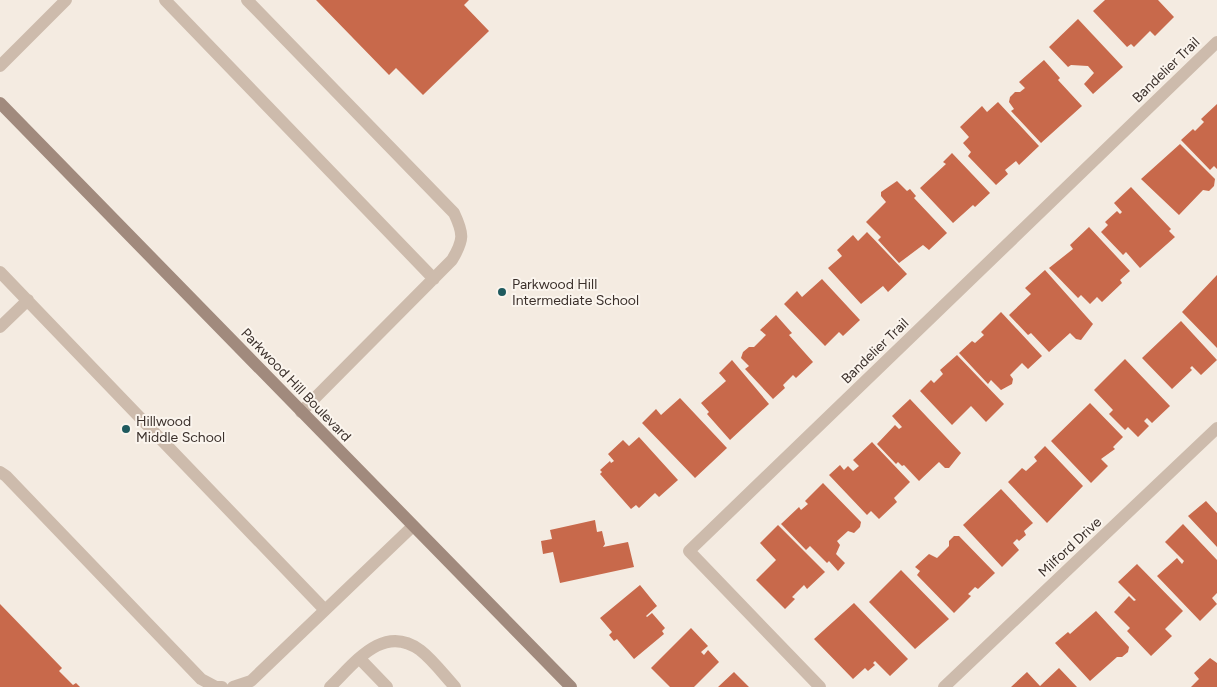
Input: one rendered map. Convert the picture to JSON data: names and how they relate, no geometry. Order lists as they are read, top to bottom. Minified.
{"streets":{"street":["Bandelier Trail","Parkwood Hill Boulevard","Milford Drive"]},"places":["Parkwood Hill Intermediate School","Hillwood Middle School"]}
